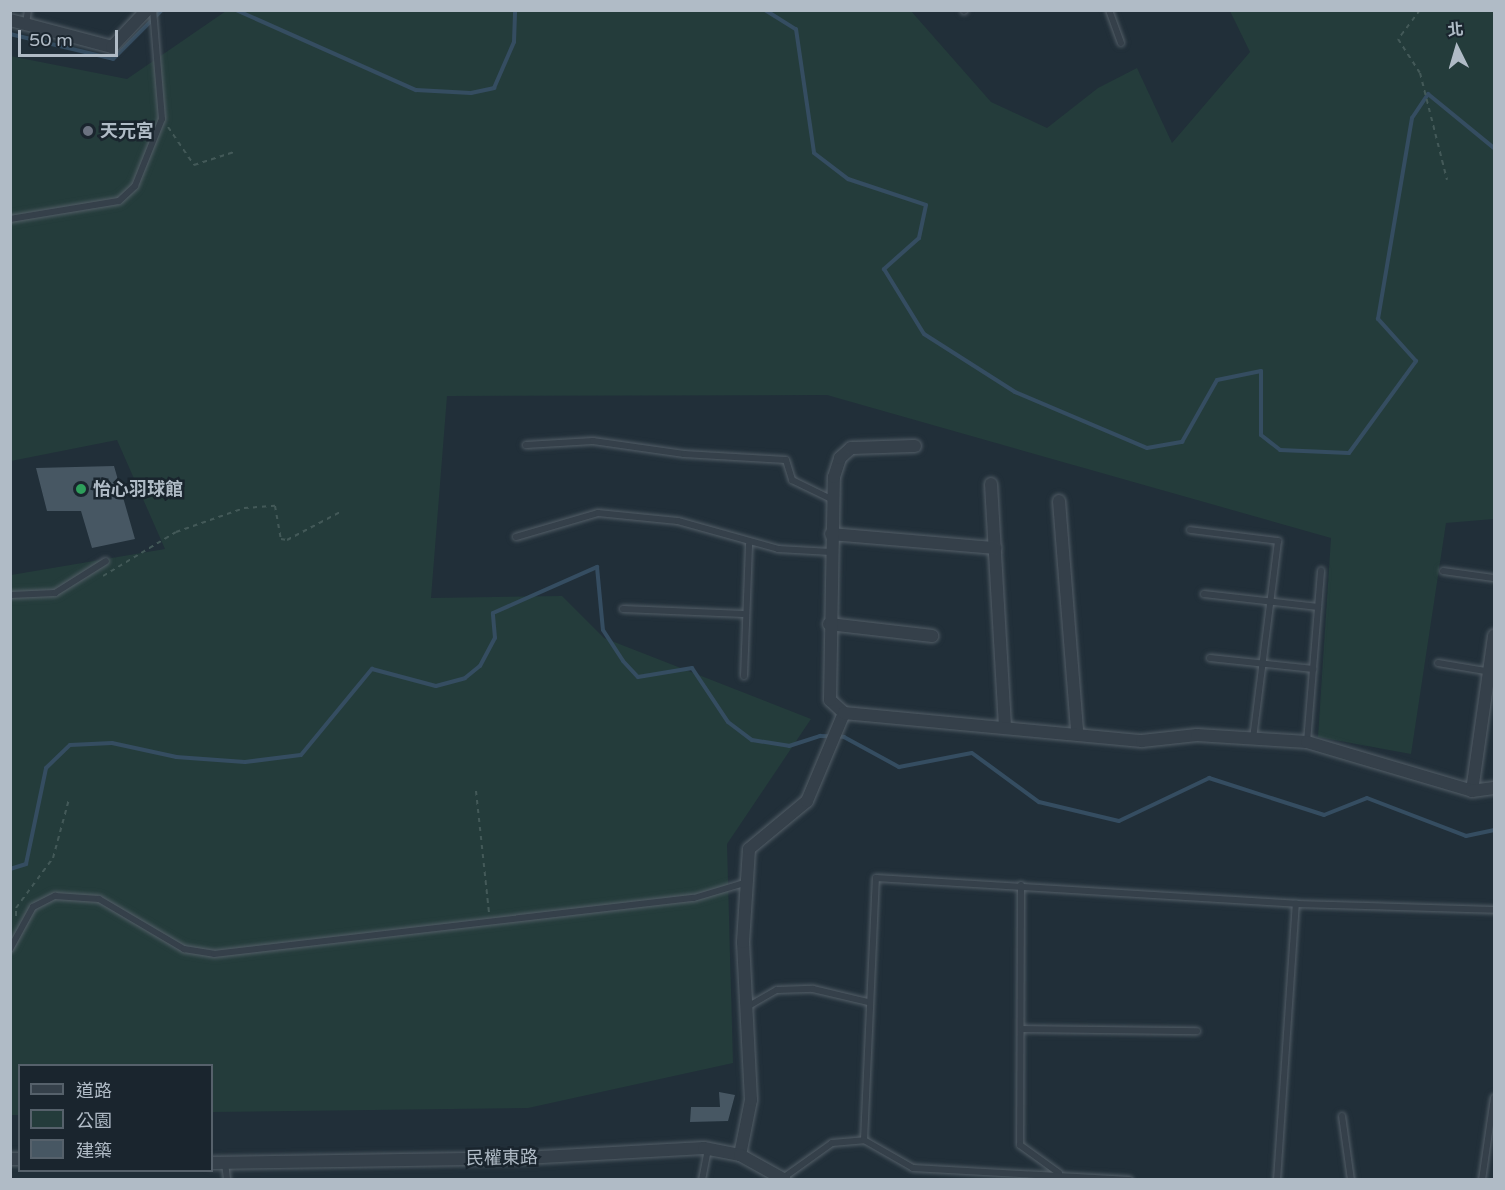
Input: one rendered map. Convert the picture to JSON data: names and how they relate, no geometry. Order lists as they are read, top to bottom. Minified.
{"streets":{"street":["民權東路"]},"places":["天元宮","怡心羽球館"],"legend":["道路","公園","建築"],"scale_bar":"50 m","north":"top"}
